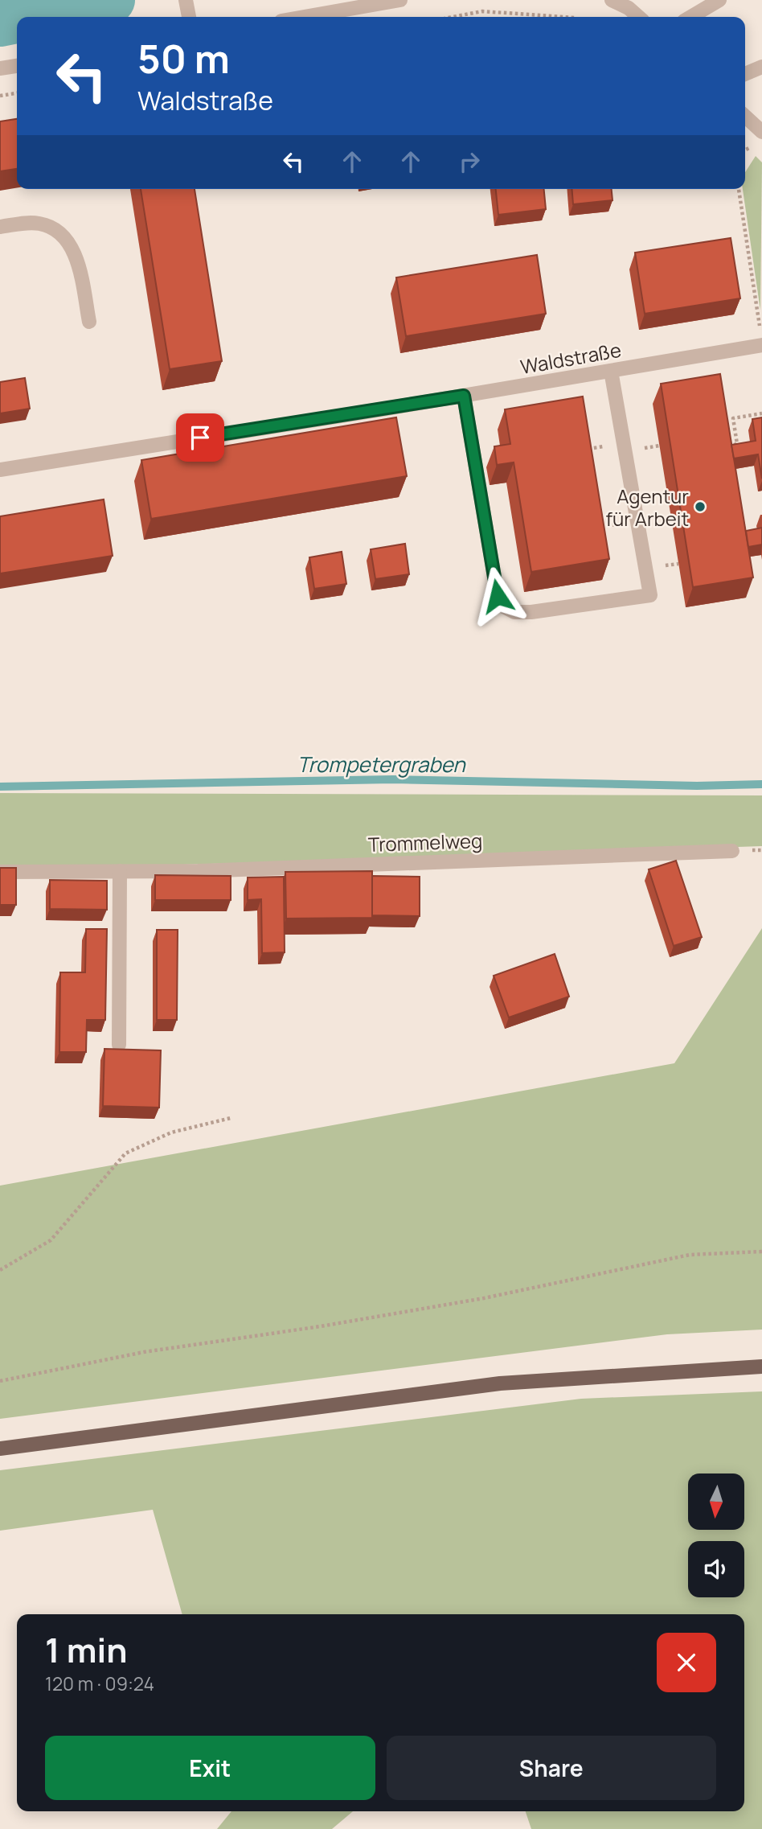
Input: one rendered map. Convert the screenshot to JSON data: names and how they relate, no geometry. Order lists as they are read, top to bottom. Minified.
{"streets":{"street":["Waldstraße","Trommelweg"]},"water":["Trompetergraben"],"places":["Agentur für Arbeit"],"north":"bottom","page":{"turn":["50 m","Waldstraße"],"heading":["1 min","120 m · 09:24"],"buttons":["Exit","Share"]}}
